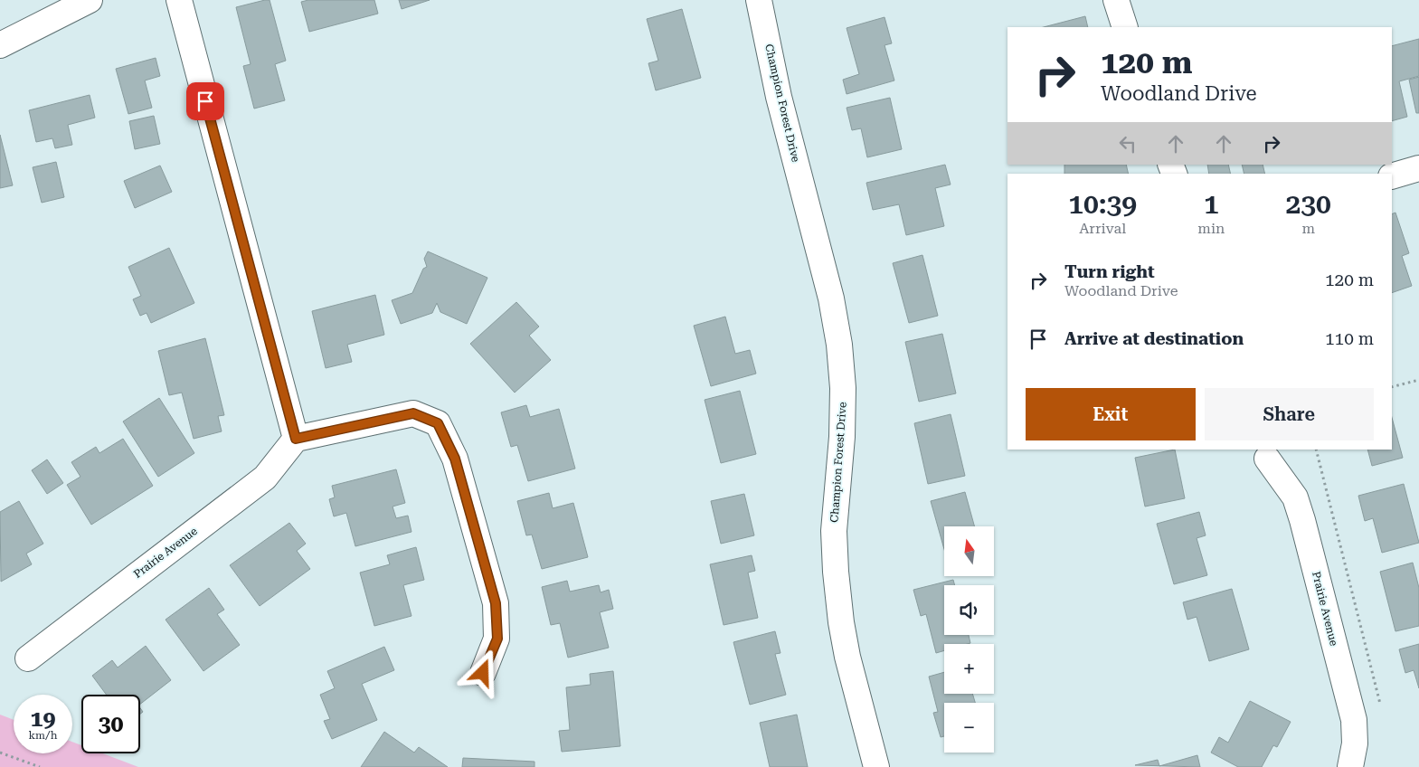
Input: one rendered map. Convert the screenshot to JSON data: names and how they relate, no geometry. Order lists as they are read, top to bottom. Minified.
{"streets":{"street":["Champion Forest Drive","Prairie Avenue"]},"north":"top","page":{"turn":["120 m","Woodland Drive"],"eta":["10:39","Arrival","1","min","230","m"],"list":[{"name":"Turn right","note":"Woodland Drive","value":"120 m"},{"name":"Arrive at destination","value":"110 m"}],"buttons":["Exit","Share"],"map_buttons":["+","−"],"speed":"19 km/h","limit":"30"}}
